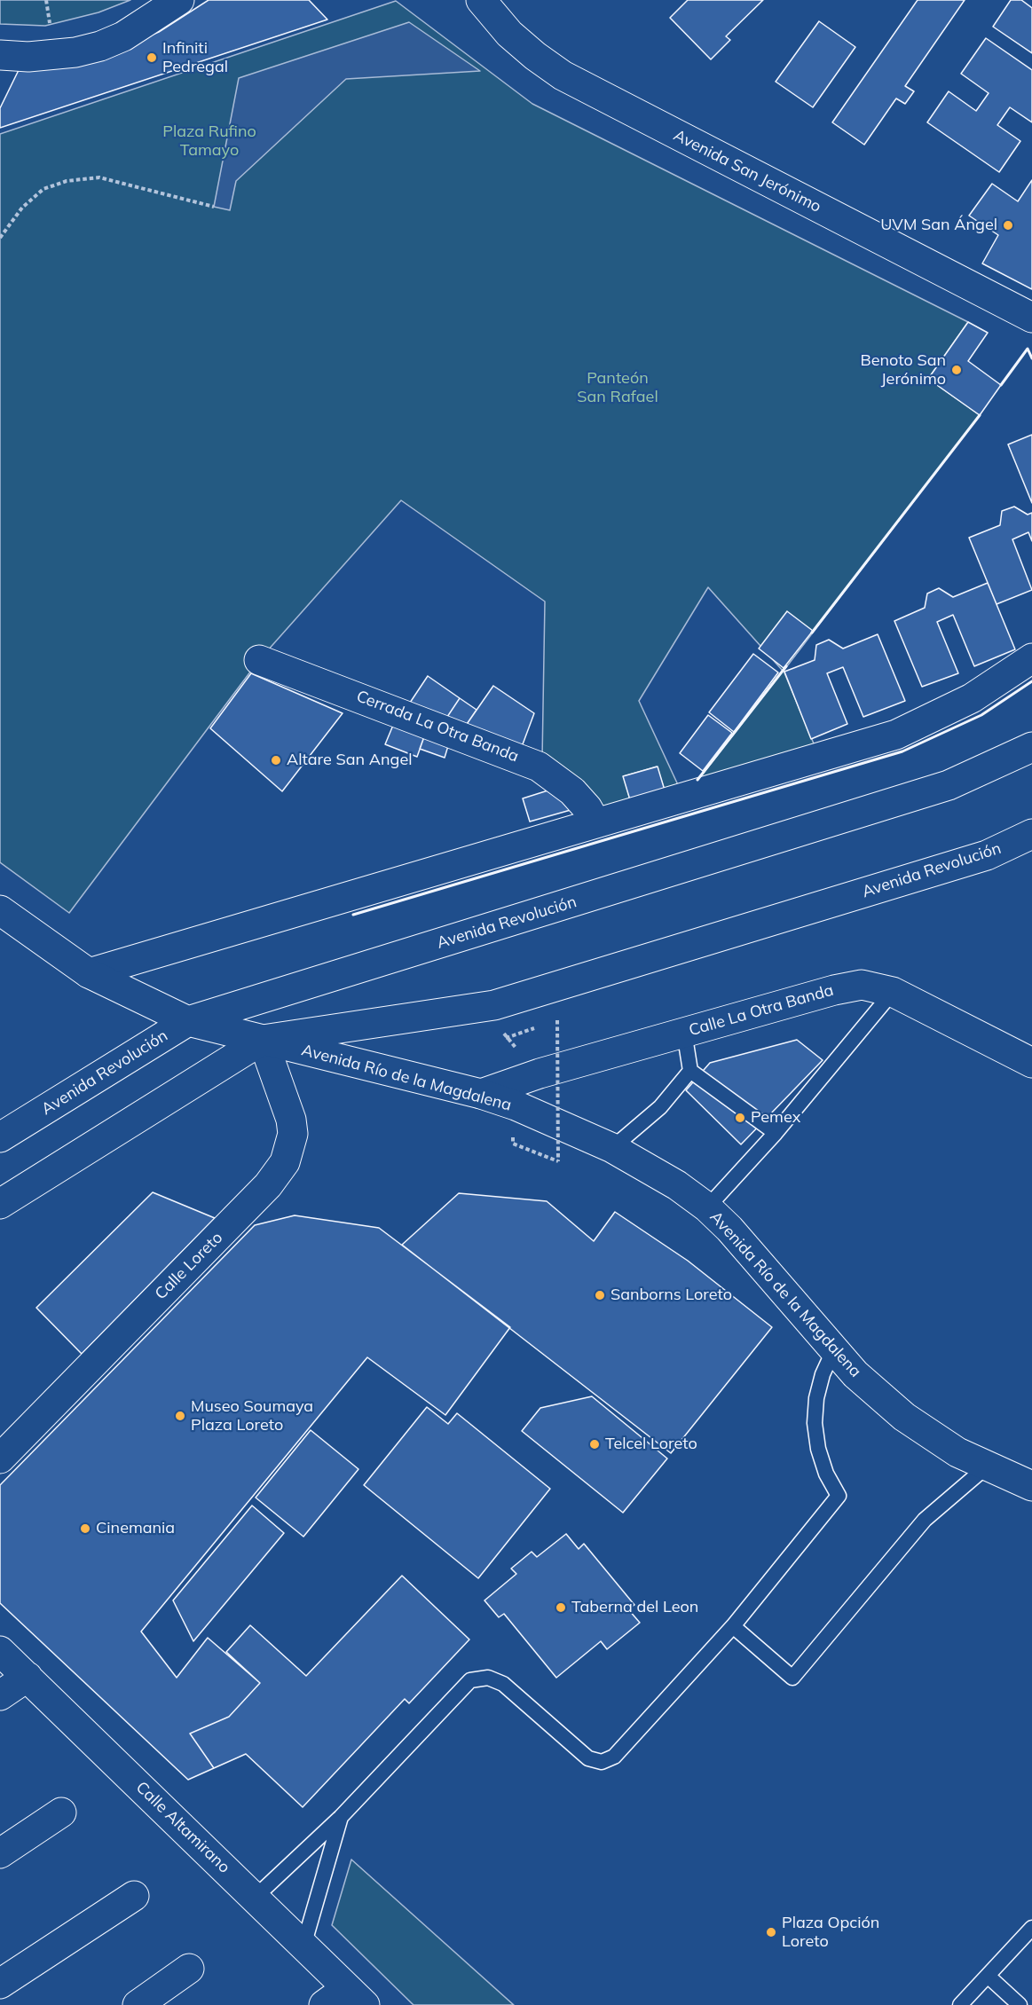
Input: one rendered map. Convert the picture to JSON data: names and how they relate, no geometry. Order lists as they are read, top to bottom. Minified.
{"streets":{"main road":["Avenida San Jerónimo","Cerrada La Otra Banda","Avenida Revolución","Calle La Otra Banda","Avenida Río de la Magdalena","Calle Loreto","Calle Altamirano"]},"crossings":[["Avenida Revolución","Avenida Río de la Magdalena"],["Avenida Revolución","Calle Loreto"],["Calle La Otra Banda","Avenida Río de la Magdalena"],["Avenida Río de la Magdalena","Calle Loreto"]],"parks":["Plaza Rufino Tamayo","Panteón San Rafael"],"places":["Infiniti Pedregal","UVM San Ángel","Benoto San Jerónimo","Altare San Angel","Pemex","Sanborns Loreto","Museo Soumaya Plaza Loreto","Telcel Loreto","Cinemania","Taberna del Leon","Plaza Opción Loreto"]}
